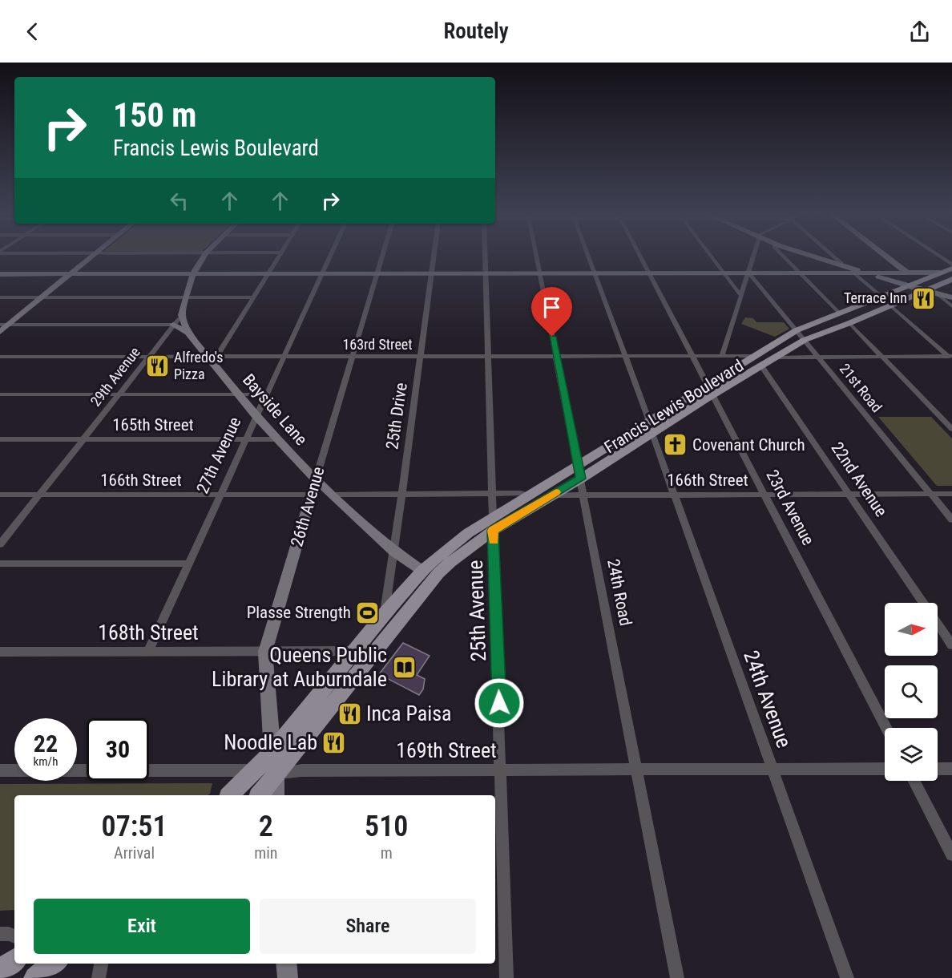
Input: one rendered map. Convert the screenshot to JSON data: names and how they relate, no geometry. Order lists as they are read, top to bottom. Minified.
{"streets":{"main road":["Francis Lewis Boulevard"],"street":["163rd Street","29th Avenue","21st Road","Bayside Lane","25th Drive","165th Street","27th Avenue","22nd Avenue","166th Street","26th Avenue","23rd Avenue","24th Road","25th Avenue","168th Street","24th Avenue","169th Street"]},"crossings":[["163rd Street","29th Avenue"],["163rd Street","Francis Lewis Boulevard"],["163rd Street","Bayside Lane"],["163rd Street","25th Drive"],["163rd Street","27th Avenue"],["163rd Street","26th Avenue"],["163rd Street","23rd Avenue"],["163rd Street","24th Road"],["163rd Street","25th Avenue"],["29th Avenue","Bayside Lane"],["29th Avenue","165th Street"],["29th Avenue","166th Street"],["21st Road","Francis Lewis Boulevard"],["21st Road","166th Street"],["Francis Lewis Boulevard","Bayside Lane"],["Francis Lewis Boulevard","25th Drive"],["Francis Lewis Boulevard","22nd Avenue"],["Francis Lewis Boulevard","166th Street"],["Francis Lewis Boulevard","26th Avenue"],["Francis Lewis Boulevard","23rd Avenue"],["Francis Lewis Boulevard","24th Road"],["Francis Lewis Boulevard","25th Avenue"],["Francis Lewis Boulevard","168th Street"],["Francis Lewis Boulevard","24th Avenue"],["Francis Lewis Boulevard","169th Street"],["Bayside Lane","25th Drive"],["Bayside Lane","165th Street"],["Bayside Lane","27th Avenue"],["Bayside Lane","26th Avenue"],["165th Street","27th Avenue"],["27th Avenue","166th Street"],["27th Avenue","168th Street"],["22nd Avenue","166th Street"],["166th Street","26th Avenue"],["166th Street","23rd Avenue"],["166th Street","24th Road"],["166th Street","24th Avenue"],["26th Avenue","168th Street"],["26th Avenue","169th Street"],["24th Road","169th Street"],["25th Avenue","169th Street"],["24th Avenue","169th Street"]],"places":{"restaurant":["Terrace Inn","Alfredo's Pizza","Inca Paisa","Noodle Lab"],"church":["Covenant Church"],"sports":["Plasse Strength"],"library":["Queens Public Library at Auburndale"]},"north":"right","page":{"header":"Routely","turn":["150 m","Francis Lewis Boulevard"],"speed":"22 km/h","limit":"30","eta":["07:51","Arrival","2","min","510","m"],"buttons":["Exit","Share"]}}
